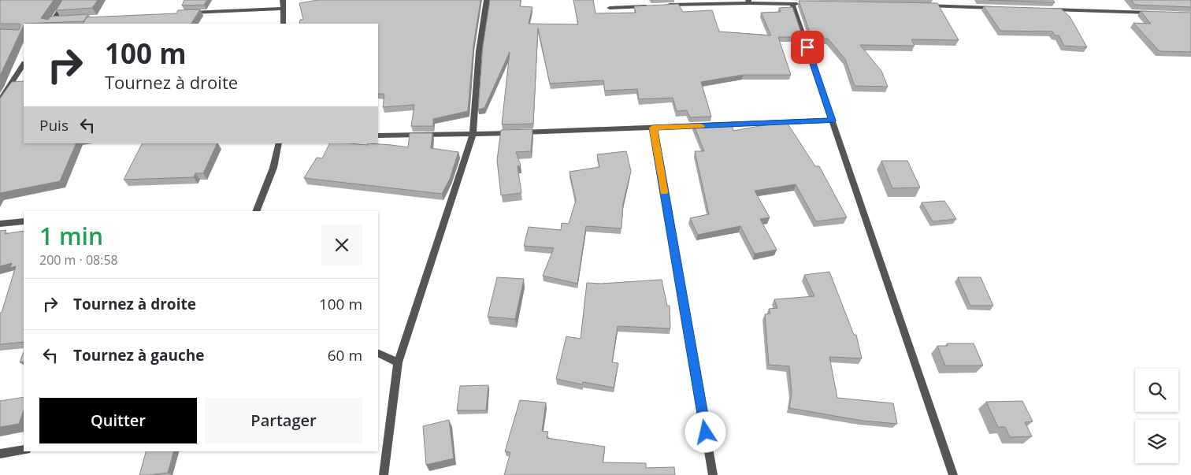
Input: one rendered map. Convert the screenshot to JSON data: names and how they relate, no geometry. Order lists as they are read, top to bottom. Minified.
{"page":{"turn":["100 m","Tournez à droite"],"then":"Puis","heading":["1 min","200 m · 08:58"],"list":[{"name":"Tournez à droite","value":"100 m"},{"name":"Tournez à gauche","value":"60 m"}],"buttons":["Quitter","Partager"]}}
